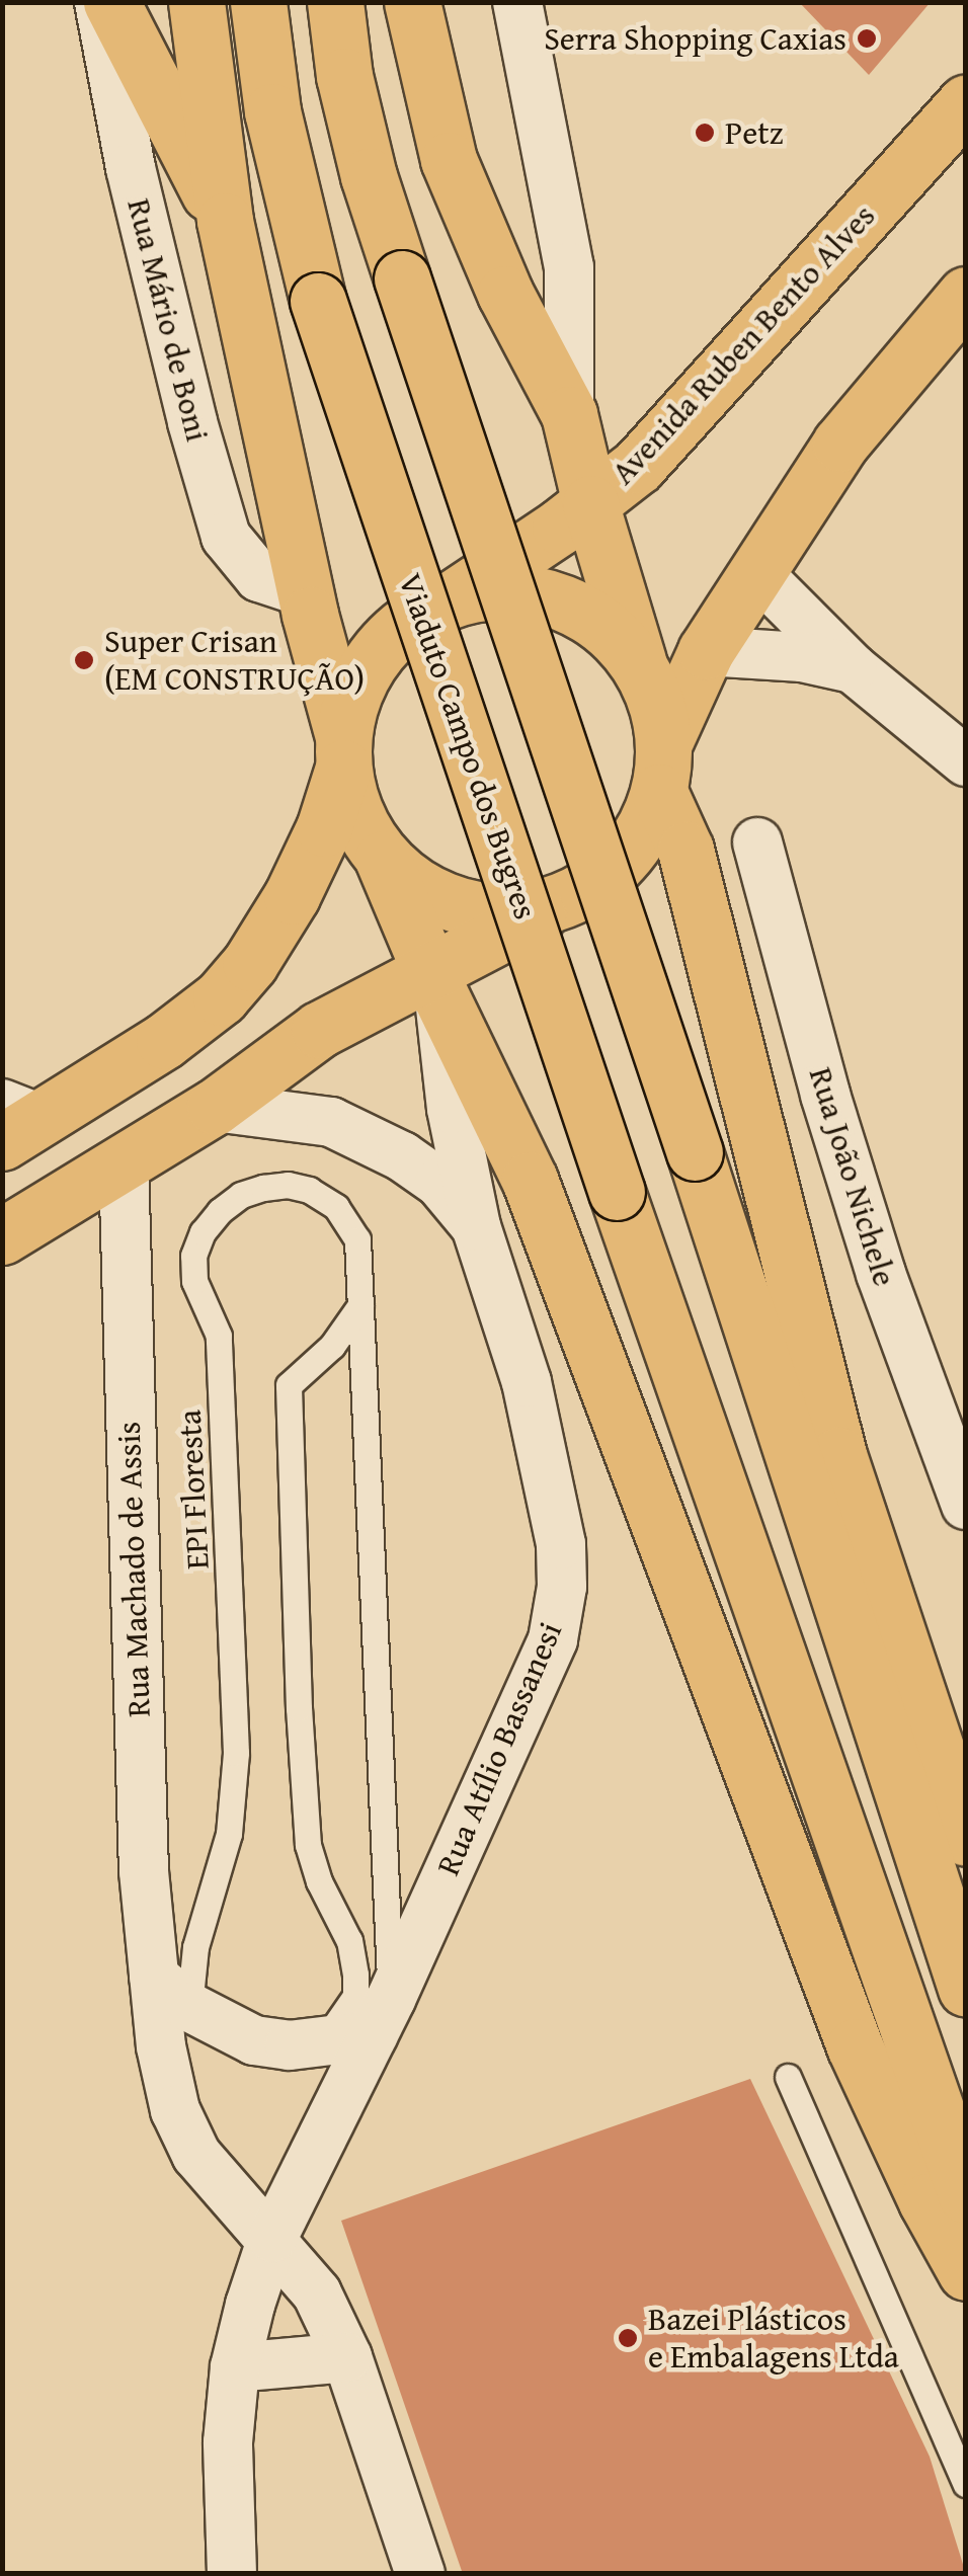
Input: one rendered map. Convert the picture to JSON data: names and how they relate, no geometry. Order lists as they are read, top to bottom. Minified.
{"streets":{"main road":["Avenida Ruben Bento Alves","Viaduto Campo dos Bugres"],"street":["Rua Mário de Boni","Rua João Nichele","Rua Machado de Assis","Rua Atílio Bassanesi"],"lane":["EPI Floresta"]},"crossings":[["EPI Floresta","Rua Machado de Assis"],["EPI Floresta","Rua Atílio Bassanesi"],["Rua Machado de Assis","Rua Atílio Bassanesi"]],"places":["Serra Shopping Caxias","Petz","Super Crisan (EM CONSTRUÇÃO)","Bazei Plásticos e Embalagens Ltda"]}
